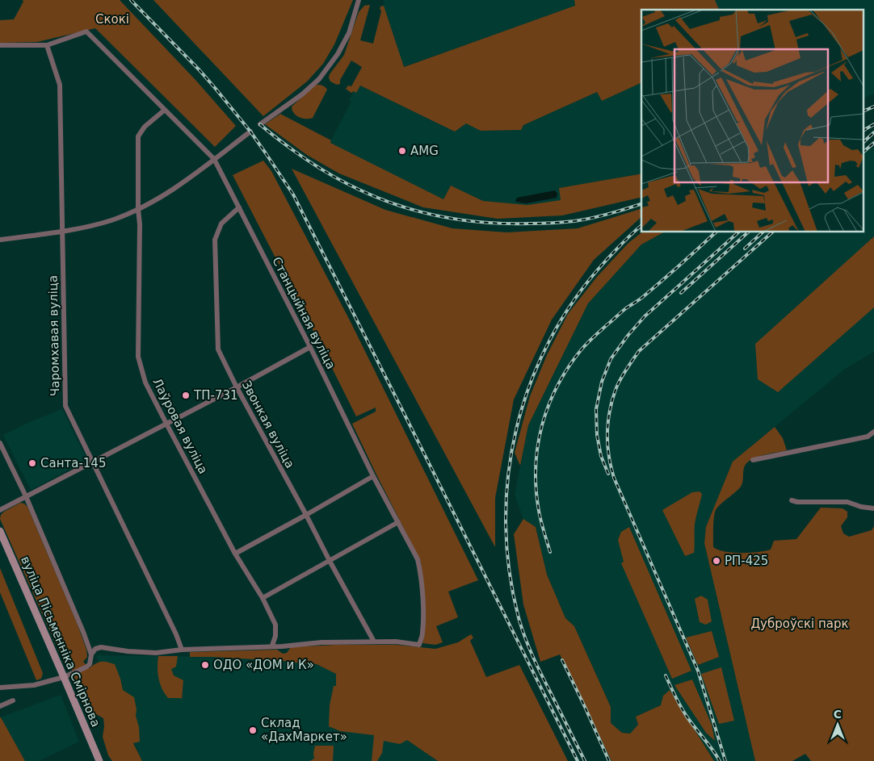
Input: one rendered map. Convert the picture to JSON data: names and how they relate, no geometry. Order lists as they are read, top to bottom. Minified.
{"streets":{"main road":["вуліца Пісьменніка Смірнова"],"street":["Станцыйная вуліца","Чаромхавая вуліца","Звонкая вуліца","Лаўровая вуліца"]},"crossings":[["Станцыйная вуліца","Чаромхавая вуліца"],["Станцыйная вуліца","Звонкая вуліца"],["Станцыйная вуліца","Лаўровая вуліца"]],"parks":["Скокі","Дуброўскі парк"],"places":["AMG","ТП-731","Санта-145","РП-425","ОДО «ДОМ и К»","Склад «ДахМаркет»"],"north":"top"}
